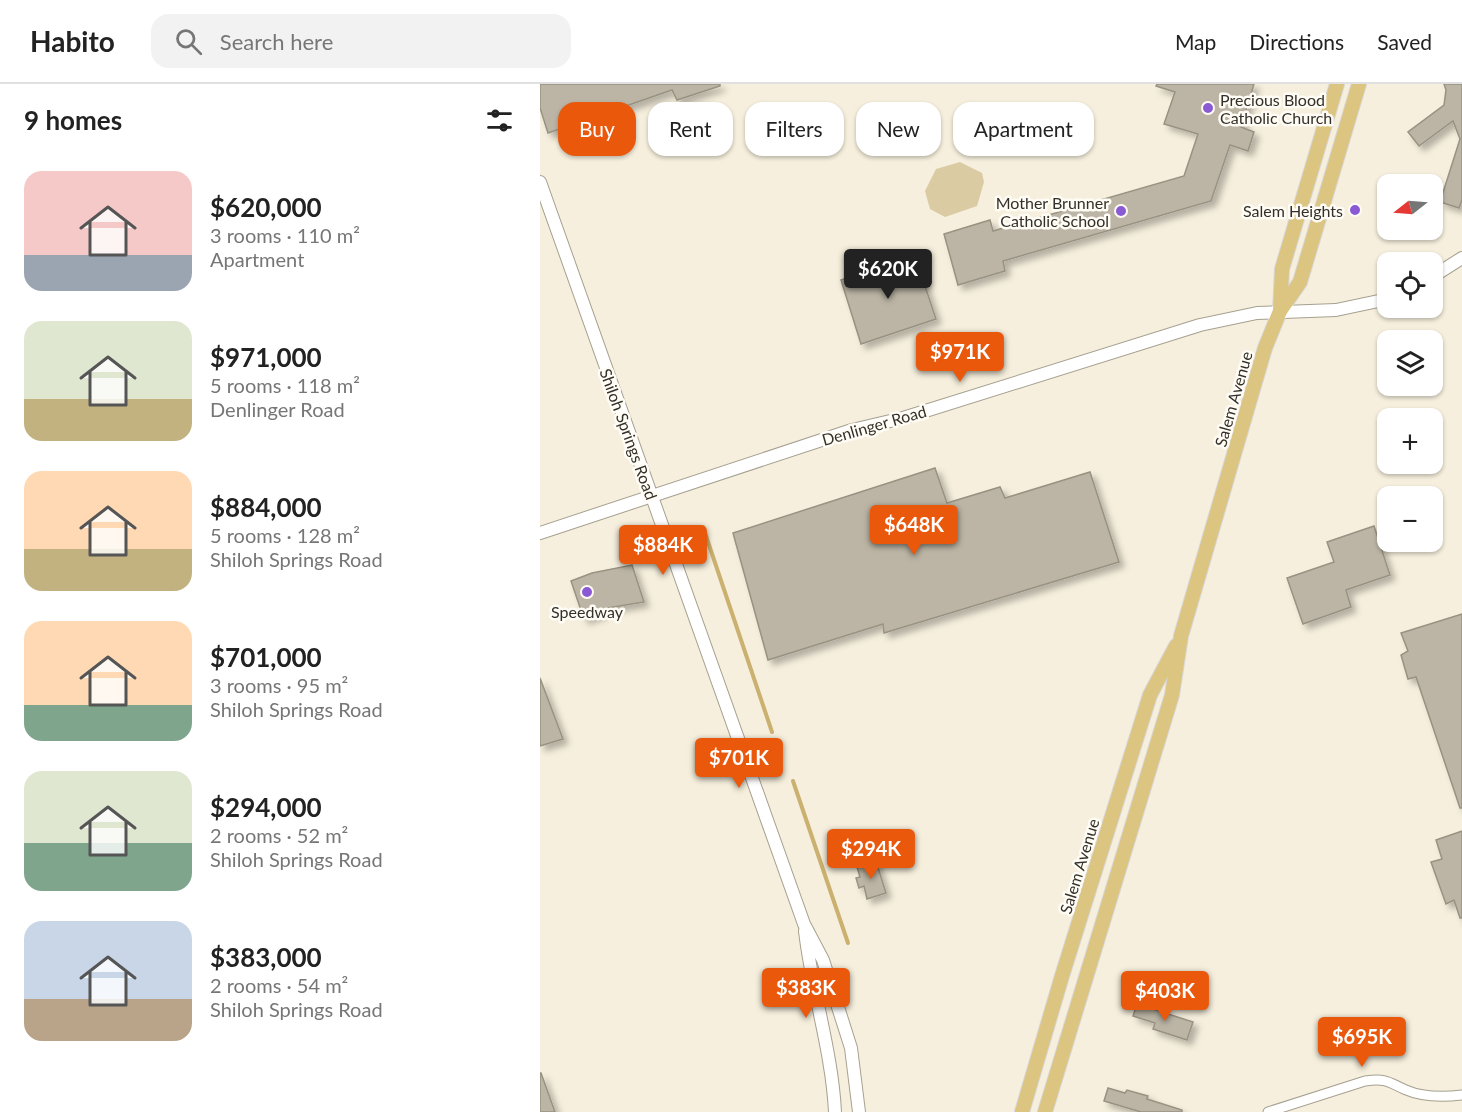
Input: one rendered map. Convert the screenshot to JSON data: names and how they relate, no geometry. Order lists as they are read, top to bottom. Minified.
{"streets":{"main road":["Salem Avenue","Denlinger Road","Shiloh Springs Road"]},"crossings":[["Salem Avenue","Denlinger Road"],["Denlinger Road","Shiloh Springs Road"]],"places":["Precious Blood Catholic Church","Salem Heights","Mother Brunner Catholic School","Speedway"],"north":"left","page":{"header":"Habito","search":"Search here","nav":["Map","Directions","Saved"],"heading":"9 homes","chip":["Buy","Rent","Filters","New","Apartment"],"list":[{"name":"$620,000","note":"3 rooms · 110 m² · Apartment"},{"name":"$971,000","note":"5 rooms · 118 m² · Denlinger Road"},{"name":"$884,000","note":"5 rooms · 128 m² · Shiloh Springs Road"},{"name":"$701,000","note":"3 rooms · 95 m² · Shiloh Springs Road"},{"name":"$294,000","note":"2 rooms · 52 m² · Shiloh Springs Road"},{"name":"$383,000","note":"2 rooms · 54 m² · Shiloh Springs Road"}],"map_buttons":["+","−"],"price":["$620K","$971K","$648K","$884K","$701K","$294K","$383K","$403K","$695K"]}}
